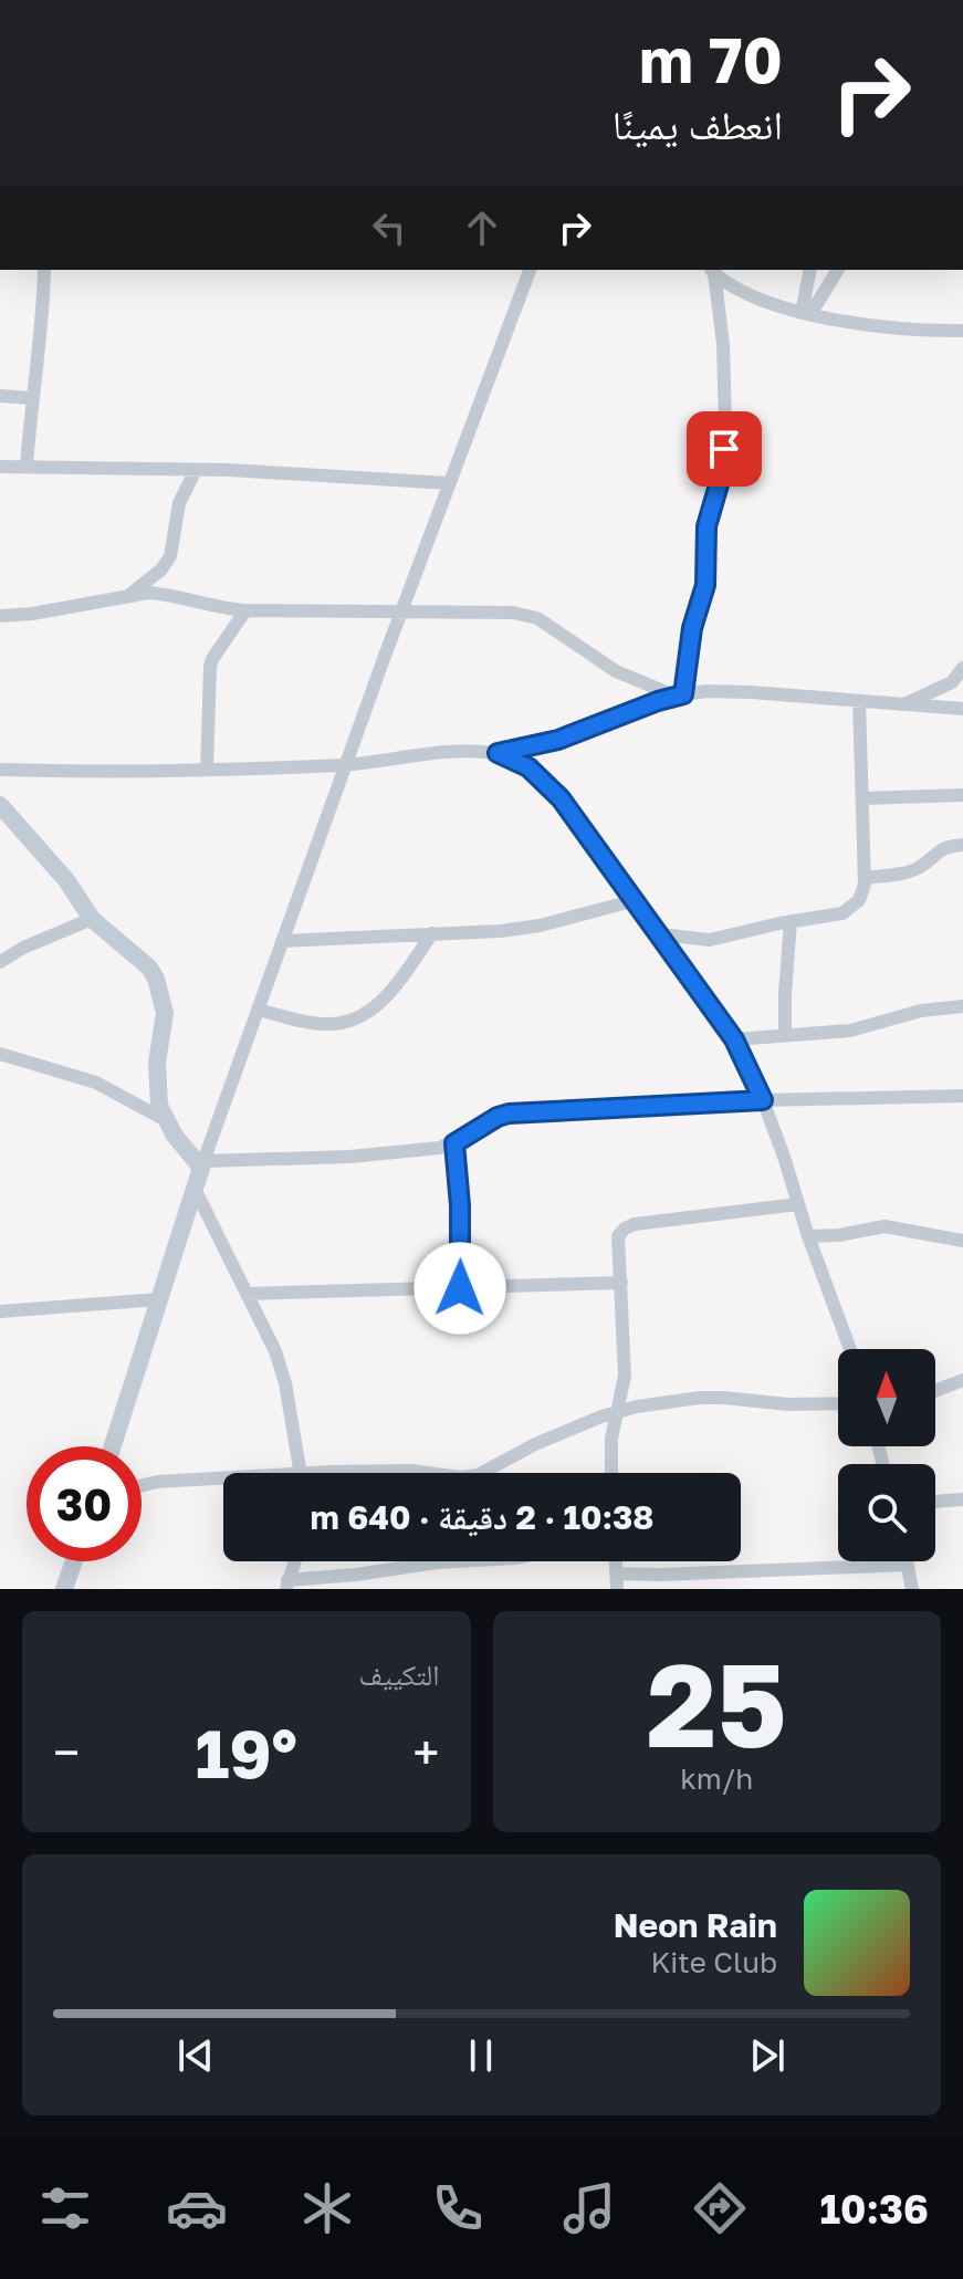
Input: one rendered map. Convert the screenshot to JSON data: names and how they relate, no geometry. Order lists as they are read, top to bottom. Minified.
{"north":"top","page":{"turn":["70 m","انعطف يمينًا"],"limit":"30","trip":"10:38 · 2 دقيقة · 640 m","tile":[["25","km/h"],"التكييف"],"heat":["−","19°","+"],"song":["Neon Rain","Kite Club"],"tabs":"10:36"}}
